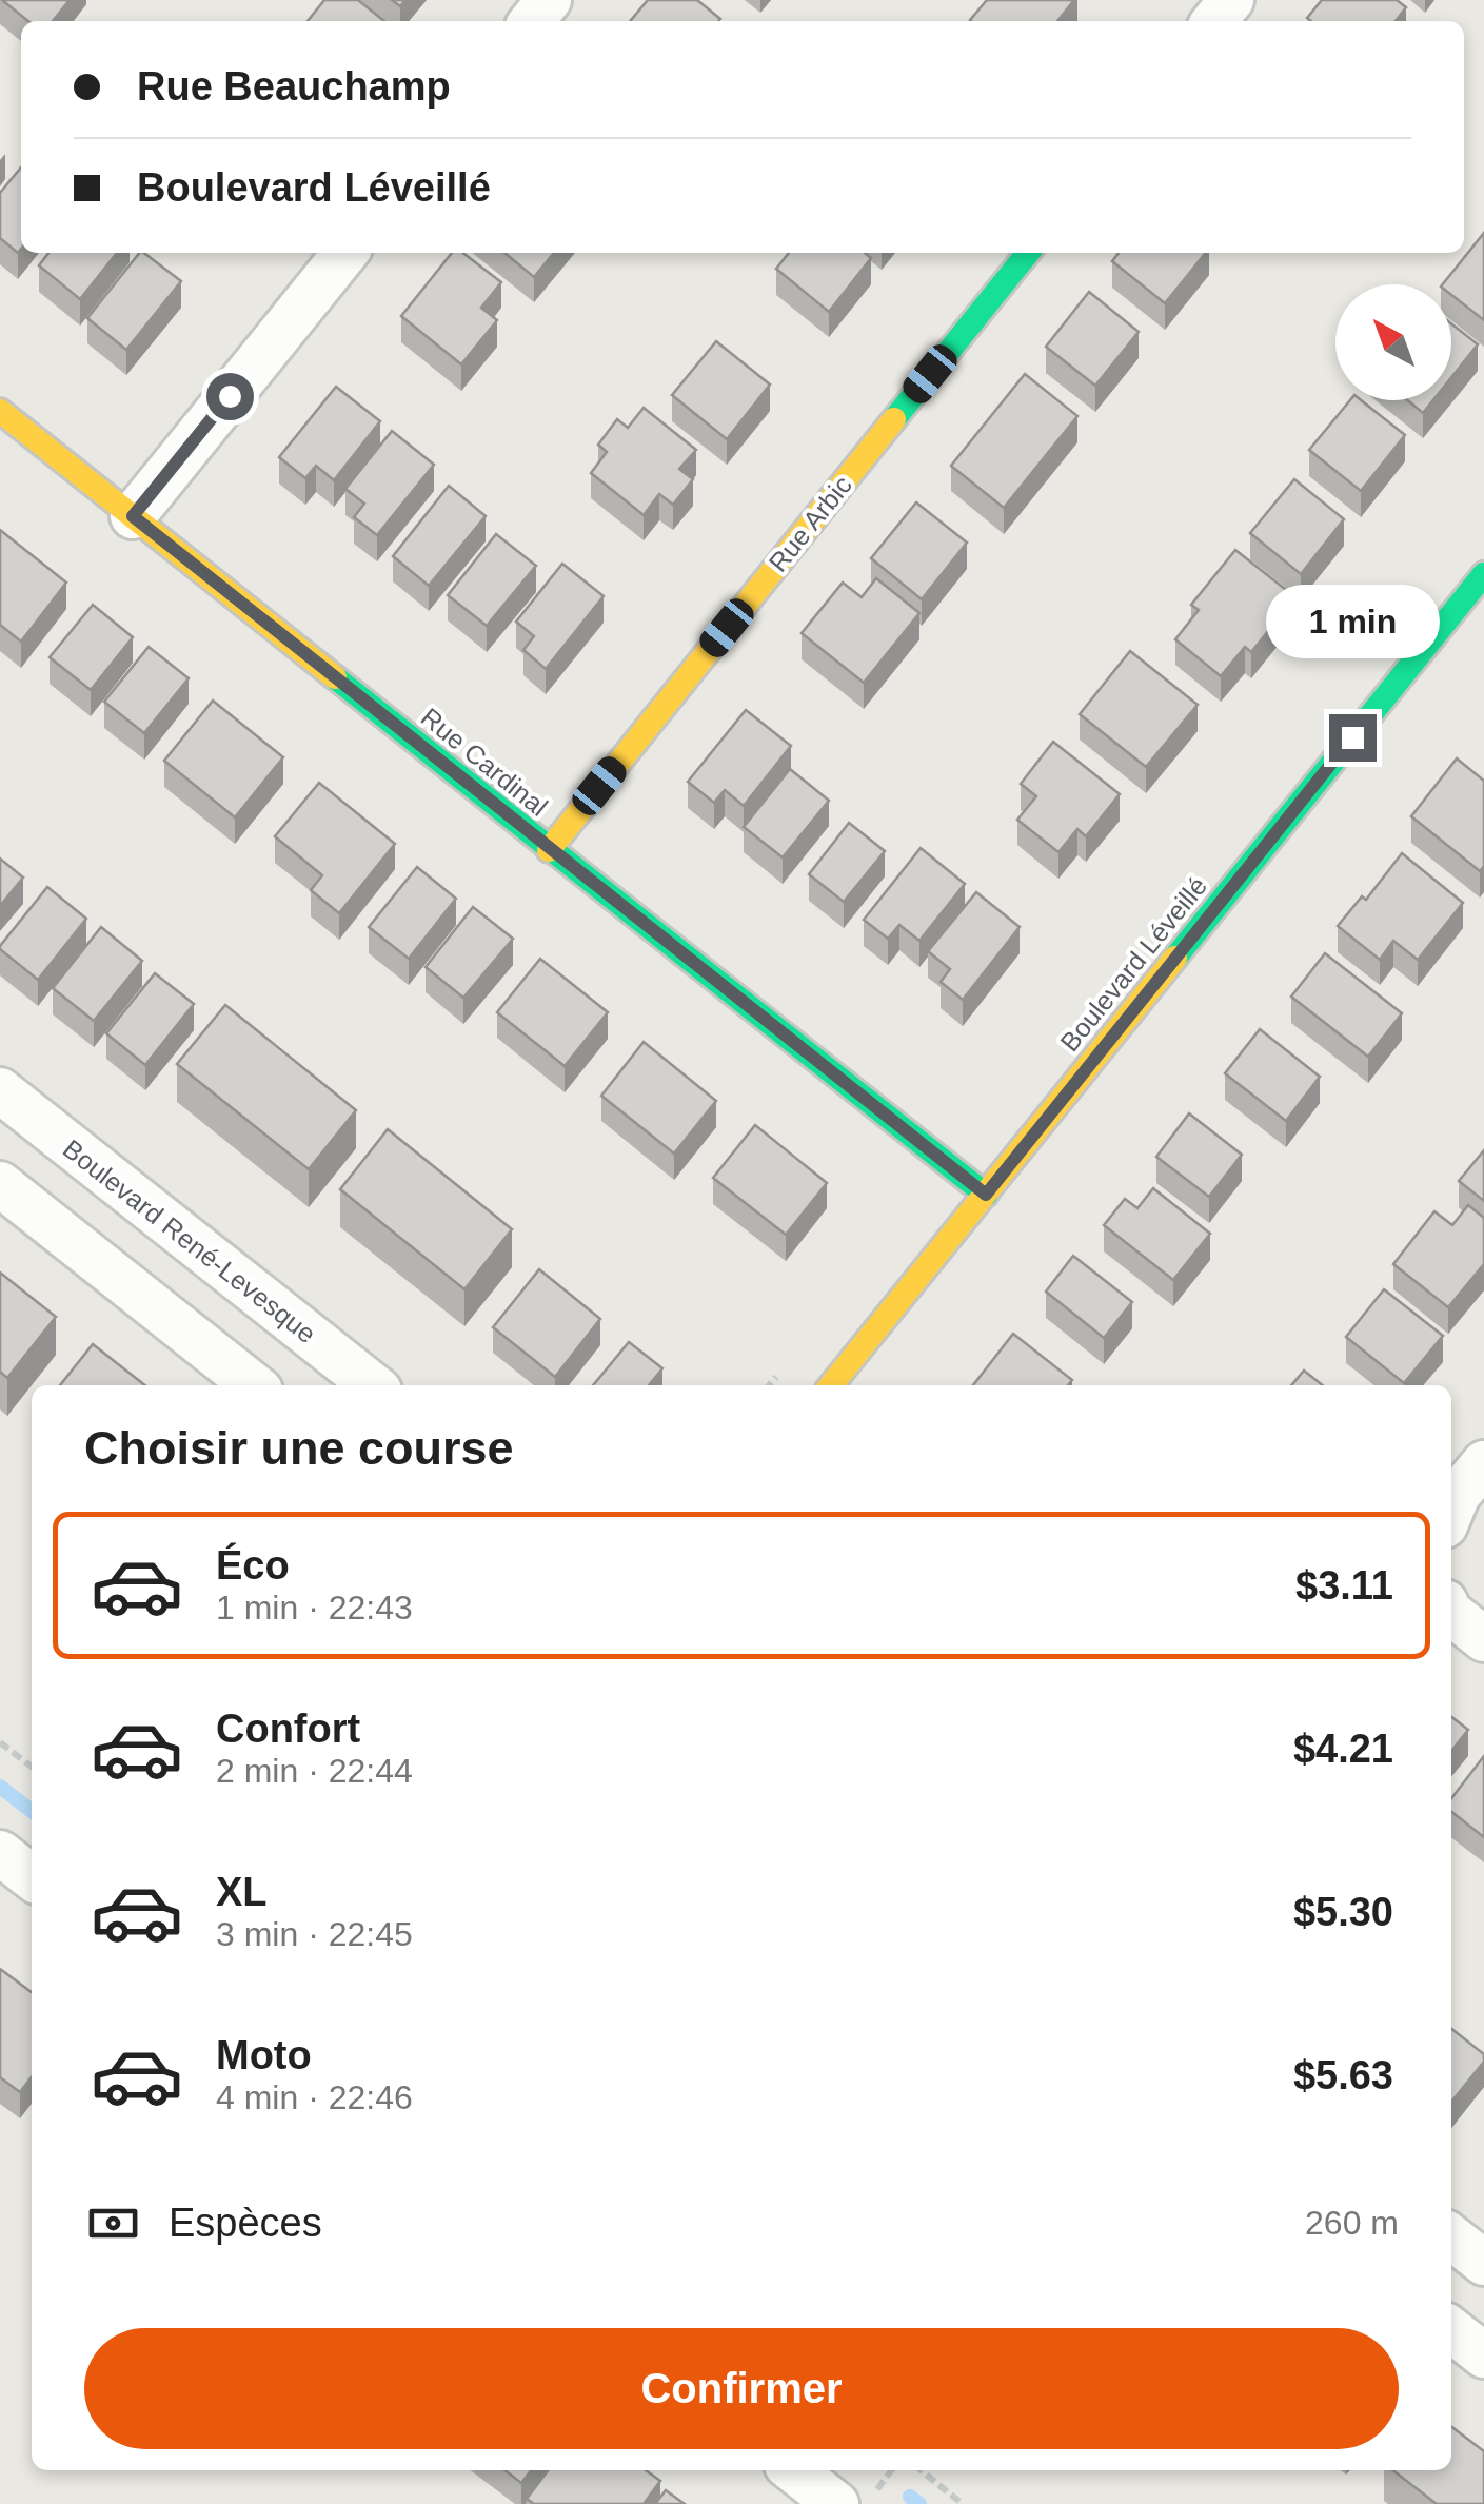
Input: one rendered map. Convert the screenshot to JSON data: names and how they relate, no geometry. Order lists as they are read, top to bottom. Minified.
{"streets":{"street":["Rue Arbic","Rue Cardinal","Boulevard Léveillé","Boulevard René-Levesque"]},"crossings":[["Rue Arbic","Rue Cardinal"],["Rue Cardinal","Boulevard Léveillé"]],"north":"top left","page":{"banner":["Rue Beauchamp","Boulevard Léveillé"],"bubble":"1 min","heading":"Choisir une course","list":[{"name":"Éco","note":"1 min · 22:43","value":"$3.11"},{"name":"Confort","note":"2 min · 22:44","value":"$4.21"},{"name":"XL","note":"3 min · 22:45","value":"$5.30"},{"name":"Moto","note":"4 min · 22:46","value":"$5.63"}],"pay":["Espèces","260 m"],"buttons":"Confirmer"}}
